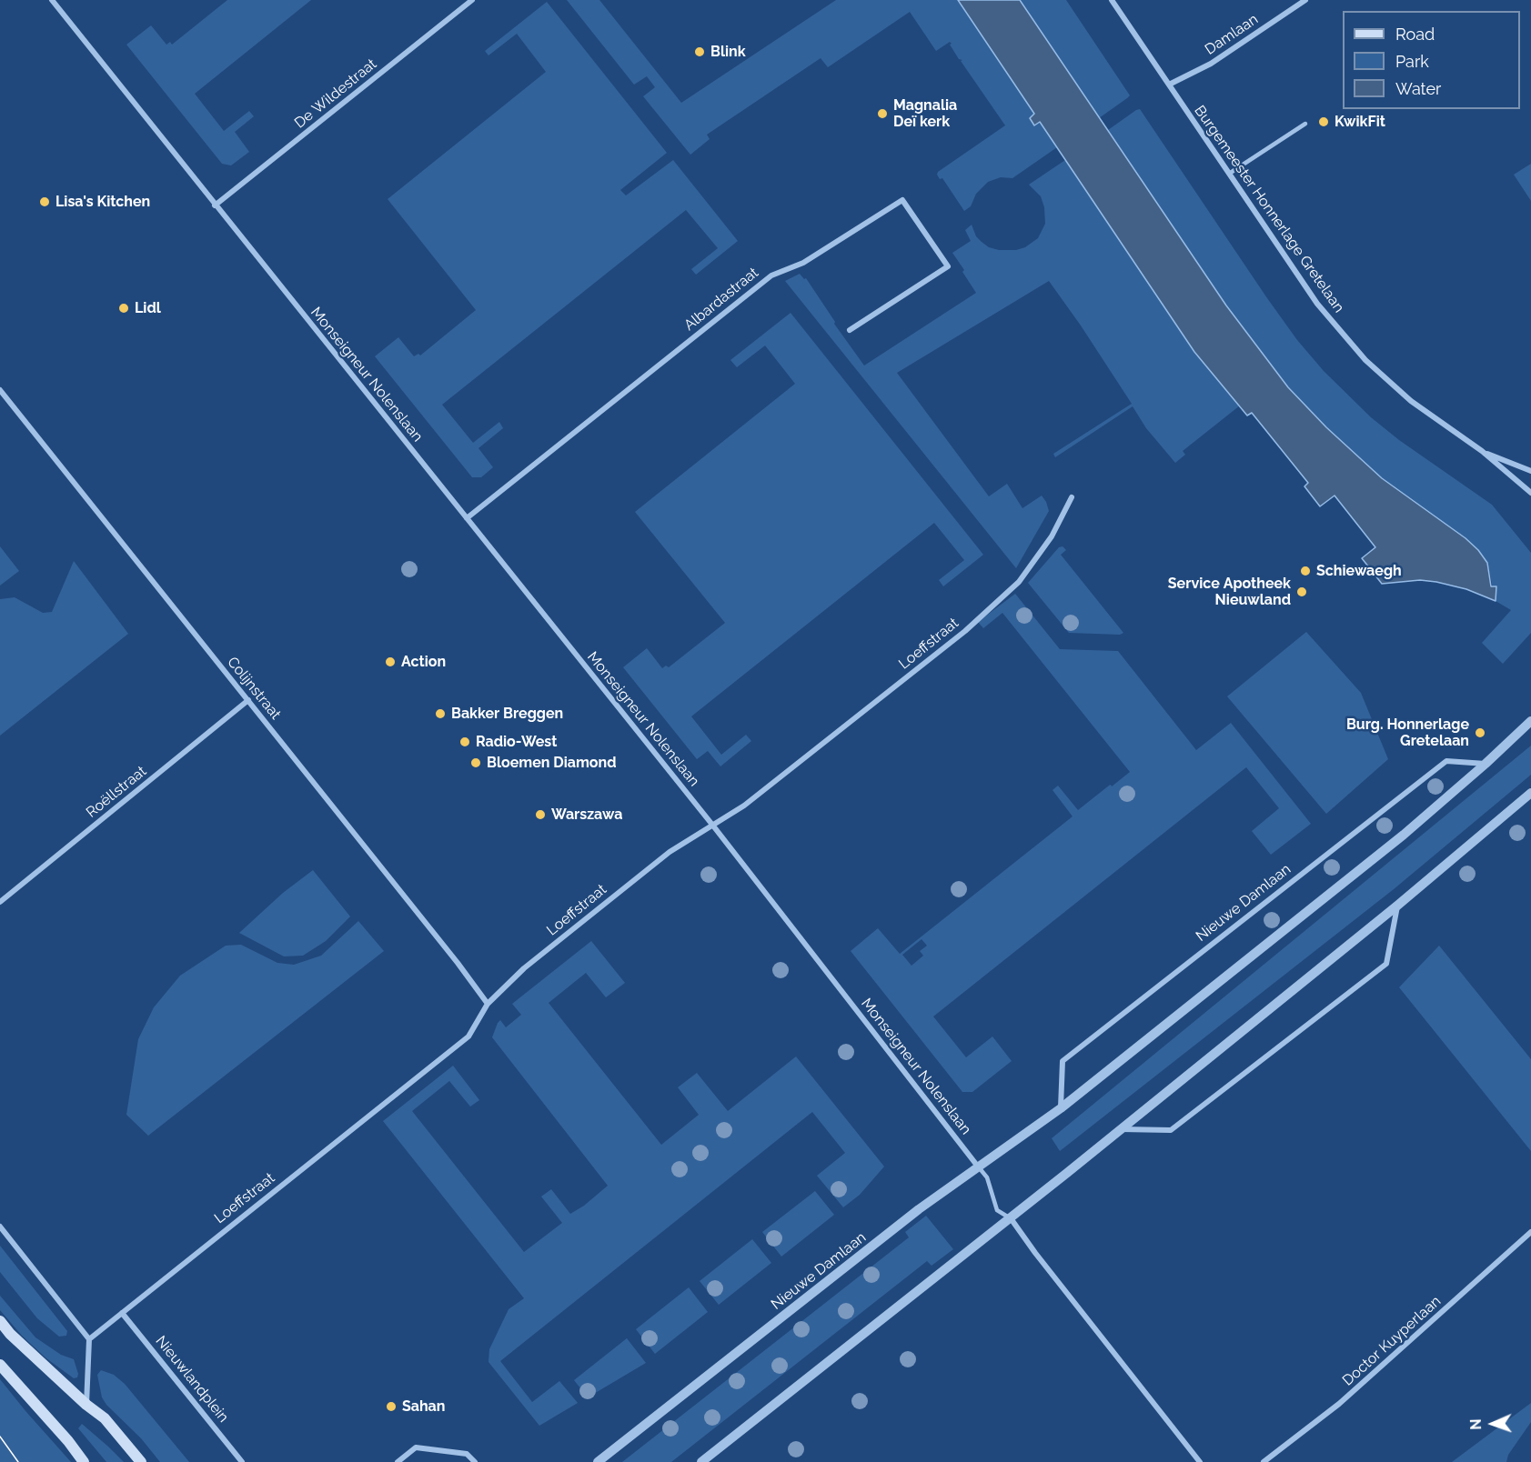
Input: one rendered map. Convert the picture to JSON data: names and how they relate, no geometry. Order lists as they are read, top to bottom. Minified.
{"streets":{"street":["Damlaan","De Wildestraat","Burgemeester Honnerlage Gretelaan","Albardastraat","Monseigneur Nolenslaan","Loeffstraat","Colijnstraat","Roëllstraat","Nieuwe Damlaan","Doctor Kuyperlaan","Nieuwlandplein"]},"crossings":[["Damlaan","Burgemeester Honnerlage Gretelaan"],["De Wildestraat","Monseigneur Nolenslaan"],["Albardastraat","Monseigneur Nolenslaan"],["Monseigneur Nolenslaan","Loeffstraat"],["Monseigneur Nolenslaan","Nieuwe Damlaan"],["Loeffstraat","Colijnstraat"],["Loeffstraat","Nieuwlandplein"],["Colijnstraat","Roëllstraat"]],"places":["Blink","Magnalia Deï kerk","KwikFit","Lisa's Kitchen","Lidl","Schiewaegh","Service Apotheek Nieuwland","Action","Bakker Breggen","Burg. Honnerlage Gretelaan","Radio-West","Bloemen Diamond","Warszawa","Sahan"],"legend":["Road","Park","Water"],"north":"left"}
